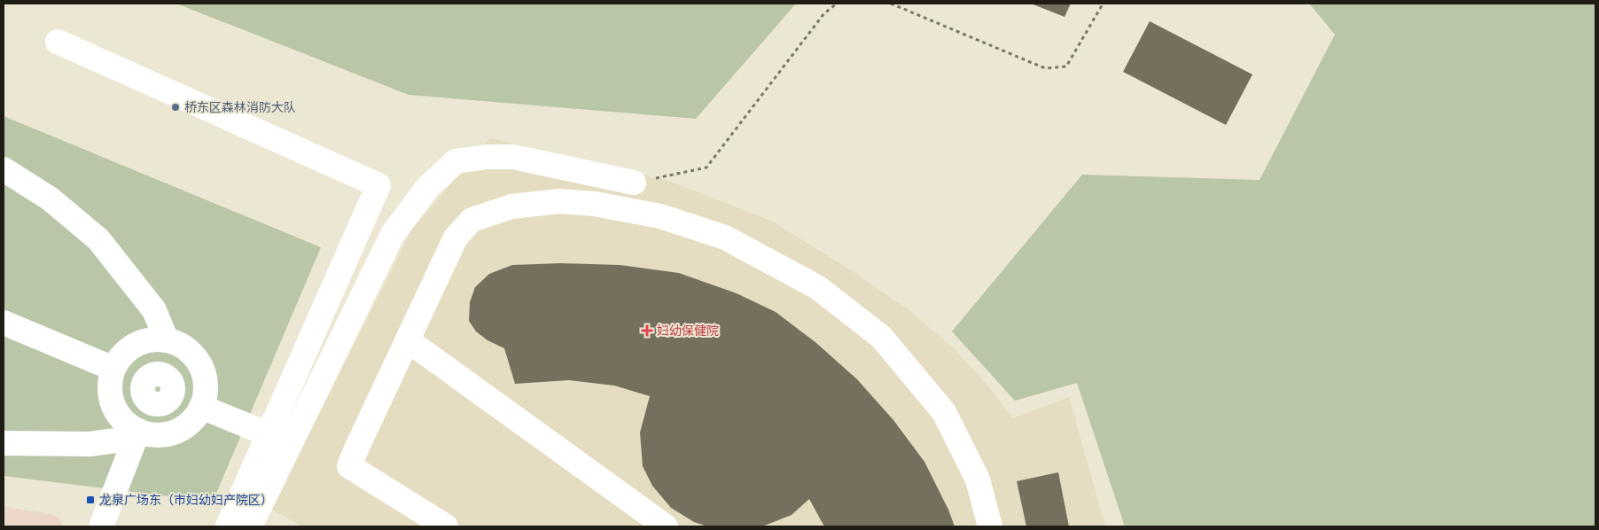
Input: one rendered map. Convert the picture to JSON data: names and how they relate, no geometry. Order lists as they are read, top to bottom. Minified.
{"places":{"other":["桥东区森林消防大队"],"health":["妇幼保健院"],"transit":["龙泉广场东（市妇幼妇产院区）"]}}
